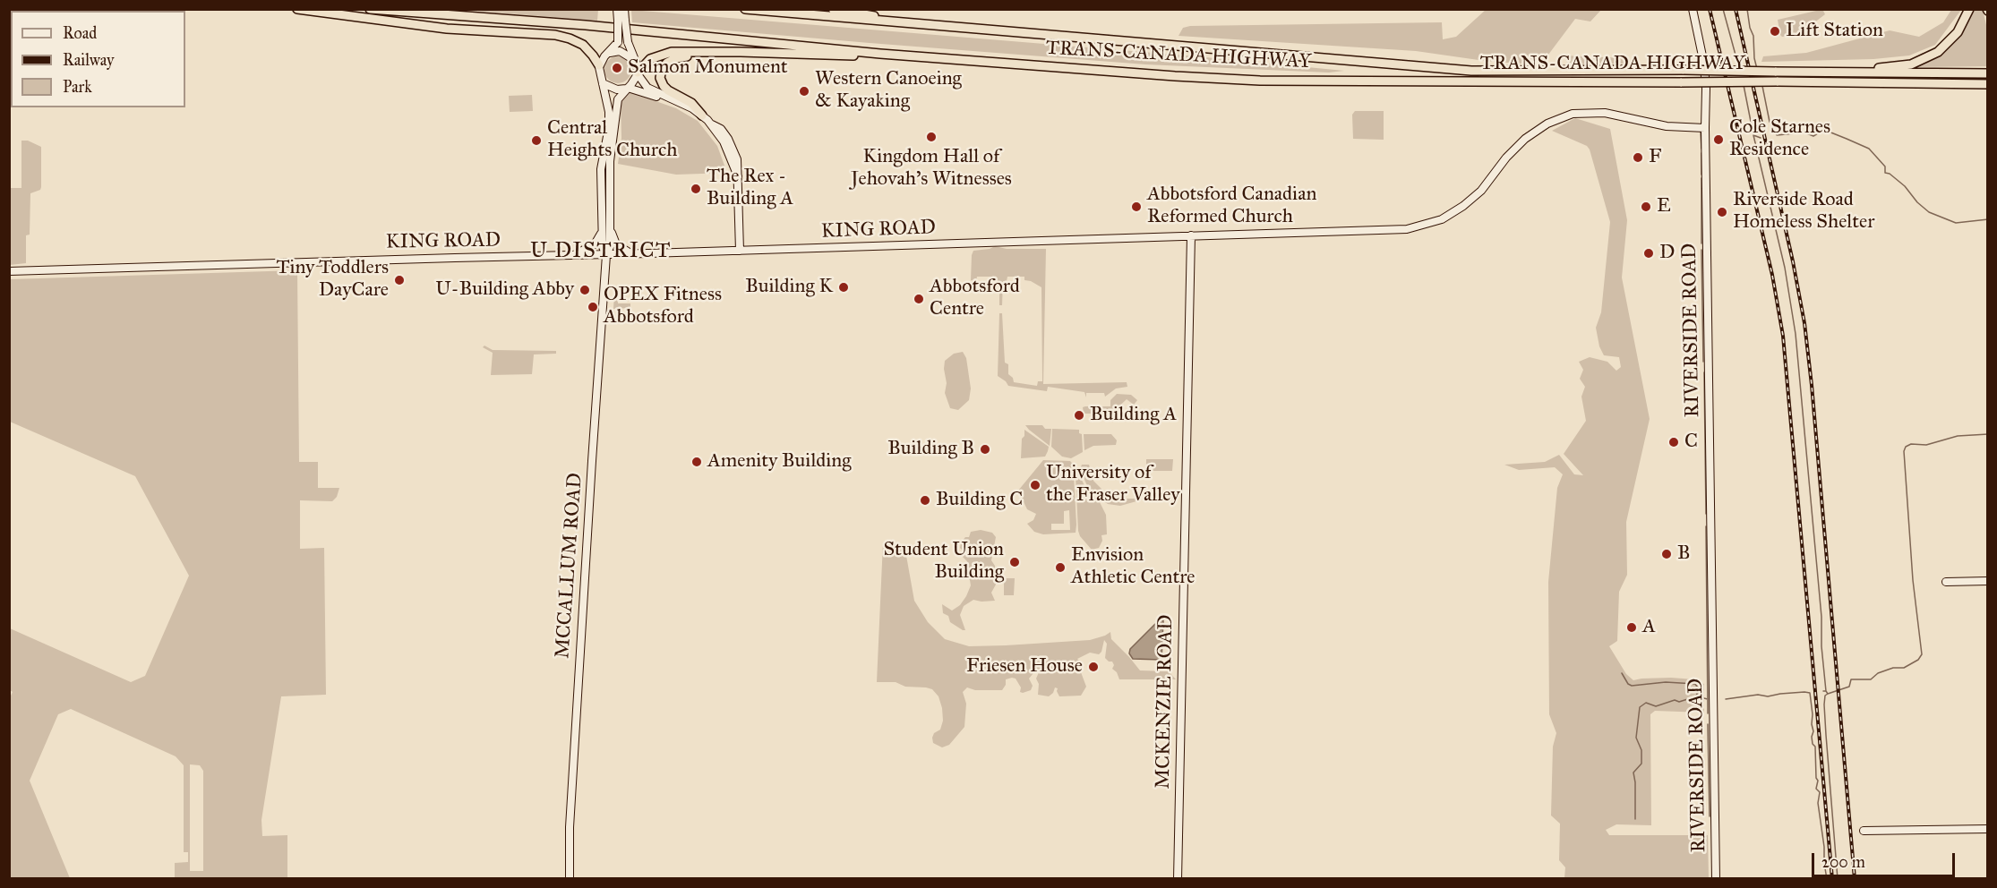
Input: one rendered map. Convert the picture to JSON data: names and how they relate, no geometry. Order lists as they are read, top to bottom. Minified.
{"streets":{"highway":["TRANS-CANADA HIGHWAY"],"street":["KING ROAD","RIVERSIDE ROAD","MCCALLUM ROAD","MCKENZIE ROAD"]},"crossings":[["KING ROAD","RIVERSIDE ROAD"],["KING ROAD","MCCALLUM ROAD"],["KING ROAD","MCKENZIE ROAD"]],"districts":["U DISTRICT"],"places":["Lift Station","Salmon Monument","Western Canoeing & Kayaking","Kingdom Hall of Jehovah's Witnesses","Cole Starnes Residence","Central Heights Church","F","The Rex - Building A","Abbotsford Canadian Reformed Church","E","Riverside Road Homeless Shelter","D","Tiny Toddlers DayCare","Building K","U-Building Abby","Abbotsford Centre","OPEX Fitness Abbotsford","Building A","C","Building B","Amenity Building","University of the Fraser Valley","Building C","B","Student Union Building","Envision Athletic Centre","A","Friesen House"],"legend":["Road","Railway","Park"],"scale_bar":"200 m"}
